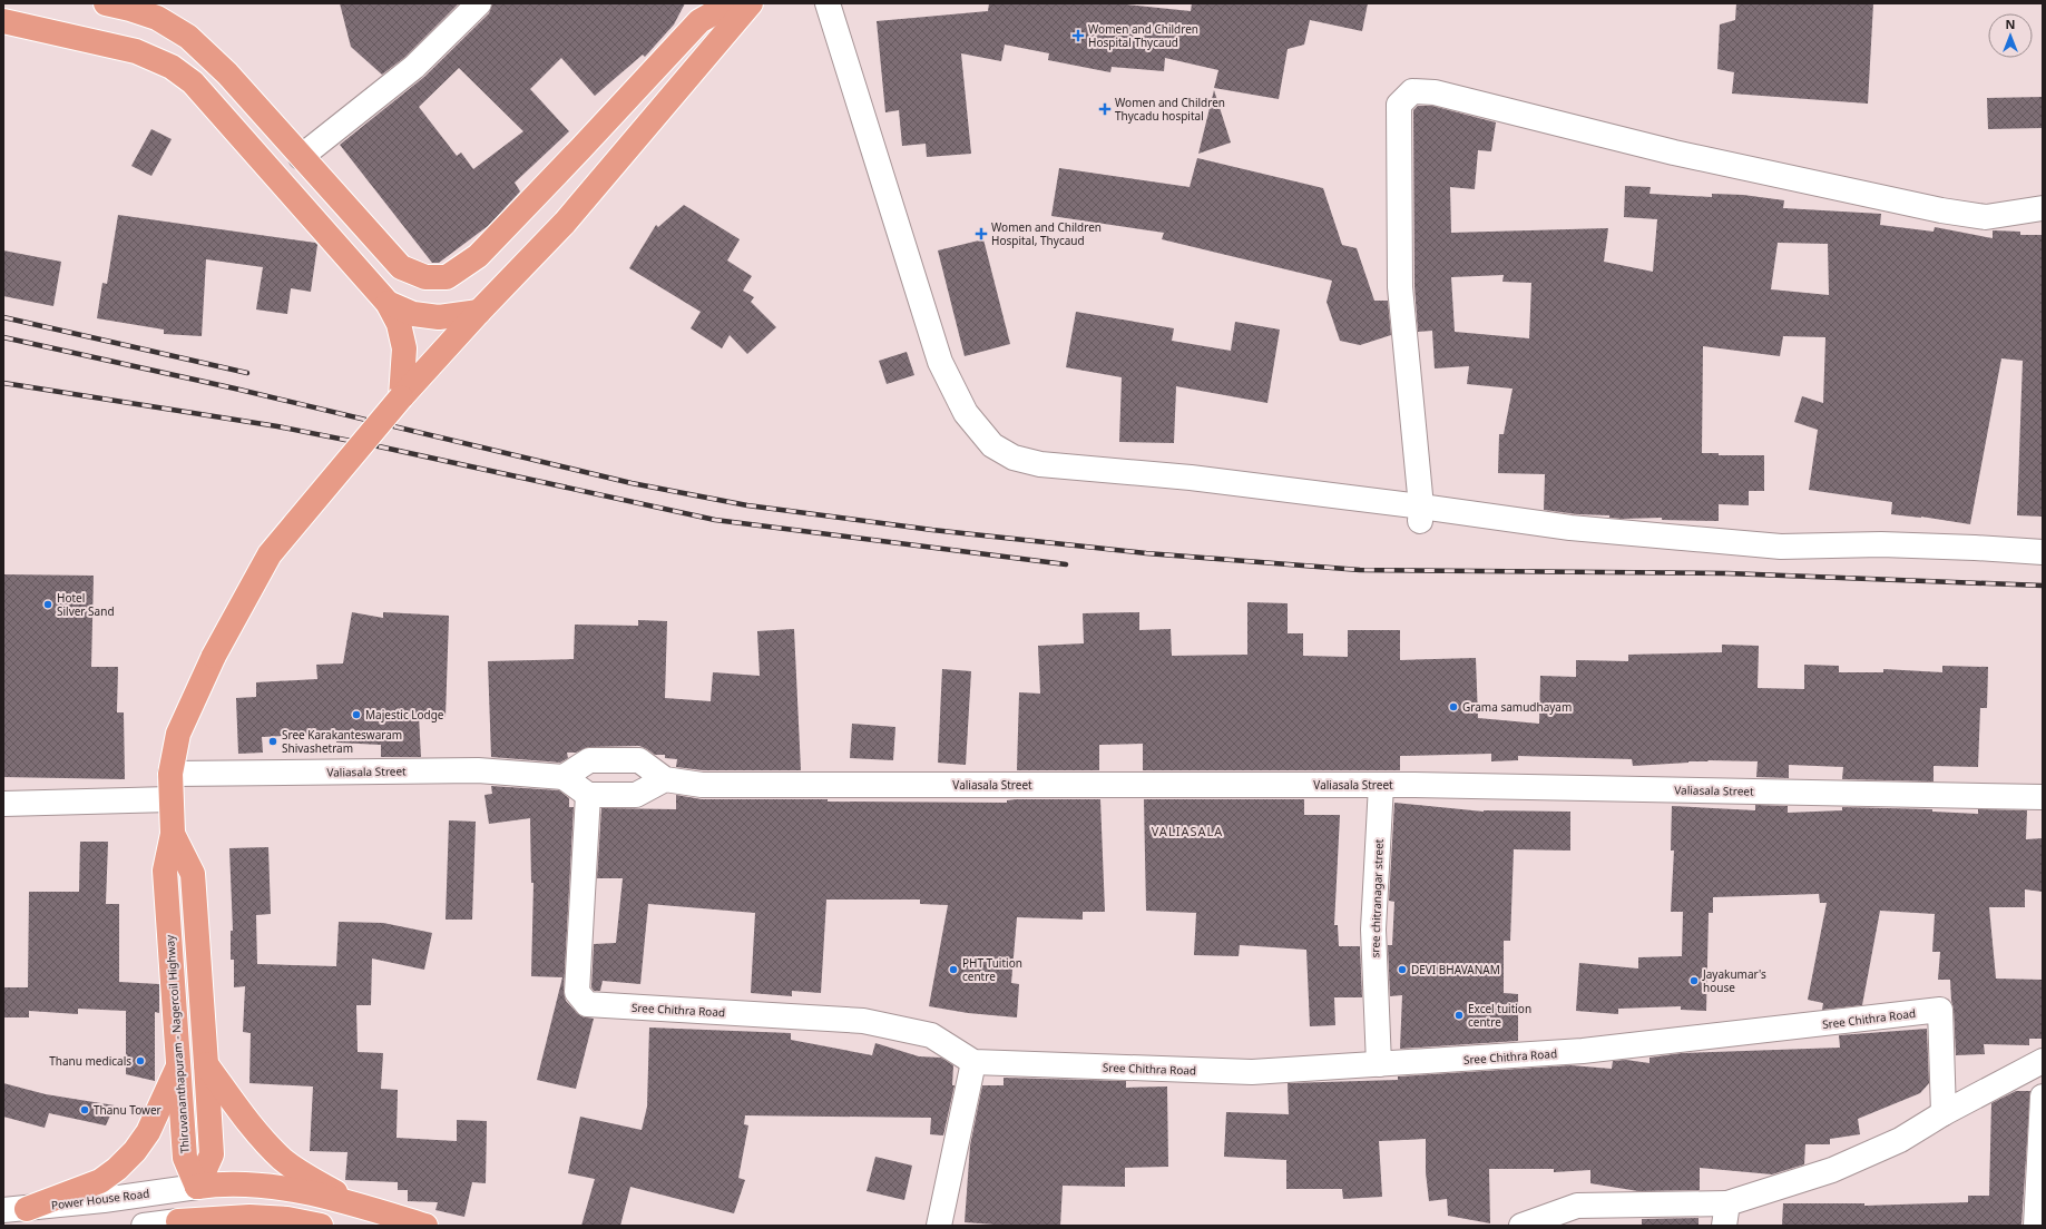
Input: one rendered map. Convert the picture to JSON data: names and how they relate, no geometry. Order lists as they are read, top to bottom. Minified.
{"streets":{"main road":["Thiruvananthapuram - Nagercoil Highway"],"street":["Valiasala Street","sree chitranagar street","Sree Chithra Road","Power House Road"]},"crossings":[["Valiasala Street","sree chitranagar street"],["Valiasala Street","Thiruvananthapuram - Nagercoil Highway"],["sree chitranagar street","Sree Chithra Road"],["Thiruvananthapuram - Nagercoil Highway","Power House Road"]],"districts":["VALIASALA"],"places":{"health":["Women and Children Hospital Thycaud","Women and Children Thycadu hospital","Women and Children Hospital, Thycaud"],"other":["Hotel Silver Sand","Grama samudhayam","Majestic Lodge","Sree Karakanteswaram Shivashetram","PHT Tuition centre","DEVI BHAVANAM","Jayakumar's house","Excel tuition centre","Thanu medicals","Thanu Tower"]},"north":"top"}
